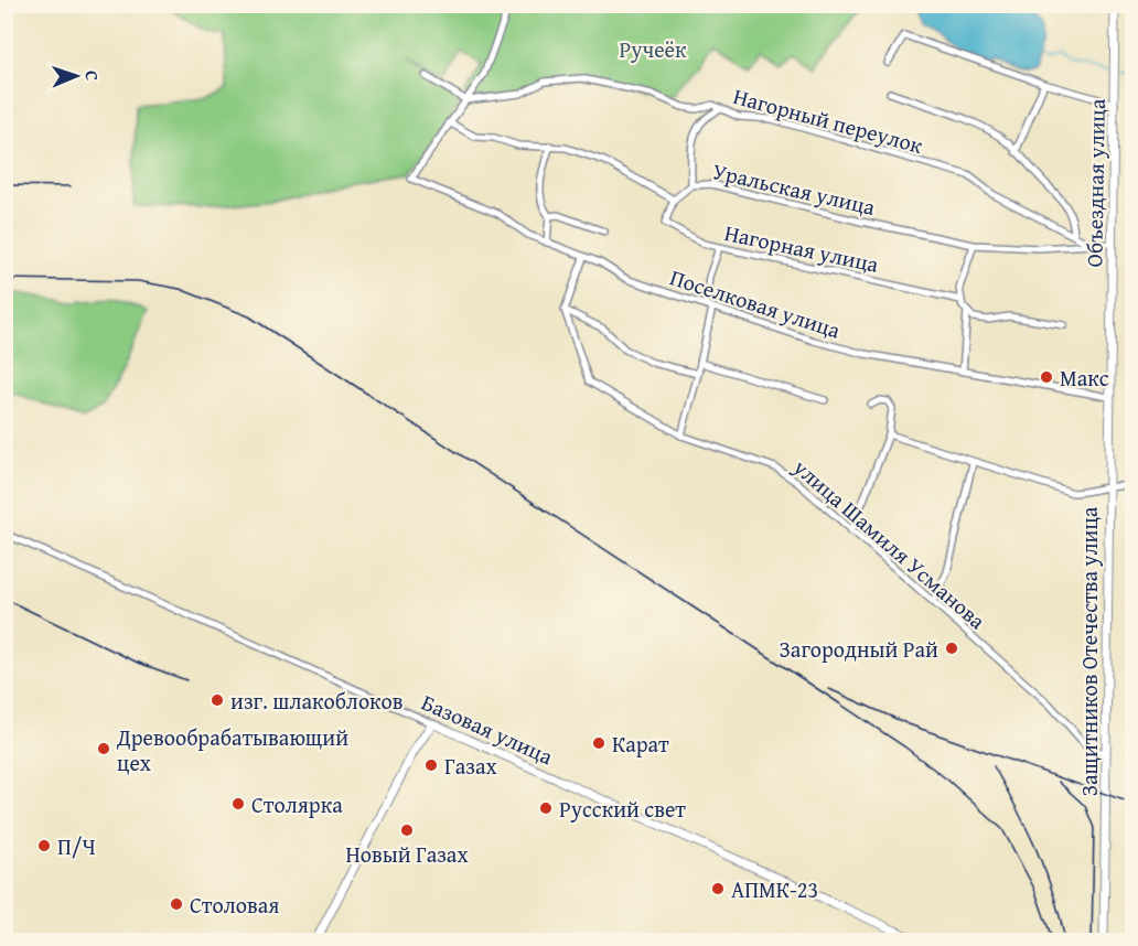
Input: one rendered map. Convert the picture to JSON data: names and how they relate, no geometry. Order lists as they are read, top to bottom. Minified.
{"streets":{"main road":["Объездная улица","Защитников Отечества улица","Базовая улица"],"street":["Нагорный переулок","Уральская улица","Нагорная улица","Поселковая улица","улица Шамиля Усманова"]},"crossings":[["Нагорный переулок","Уральская улица"],["Объездная улица","Уральская улица"],["Объездная улица","Защитников Отечества улица"],["Уральская улица","Нагорная улица"],["Поселковая улица","Защитников Отечества улица"],["улица Шамиля Усманова","Защитников Отечества улица"]],"parks":["Ручеёк"],"places":["Макс","Загородный Рай","изг. шлакоблоков","Карат","Древообрабатывающий цех","Газах","Столярка","Русский свет","Новый Газах","П/Ч","АПМК-23","Столовая"],"north":"right"}
